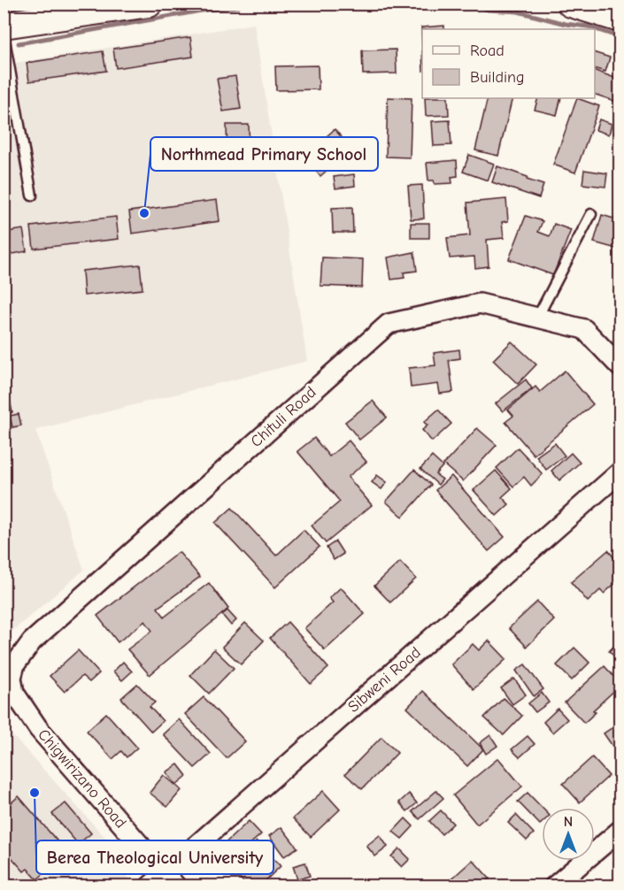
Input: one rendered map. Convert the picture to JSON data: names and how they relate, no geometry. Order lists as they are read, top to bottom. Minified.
{"streets":{"street":["Chituli Road","Sibweni Road","Chigwirizano Road"]},"crossings":[["Chituli Road","Chigwirizano Road"],["Sibweni Road","Chigwirizano Road"]],"places":["Northmead Primary School","Berea Theological University"],"legend":["Road","Building"],"north":"top"}
